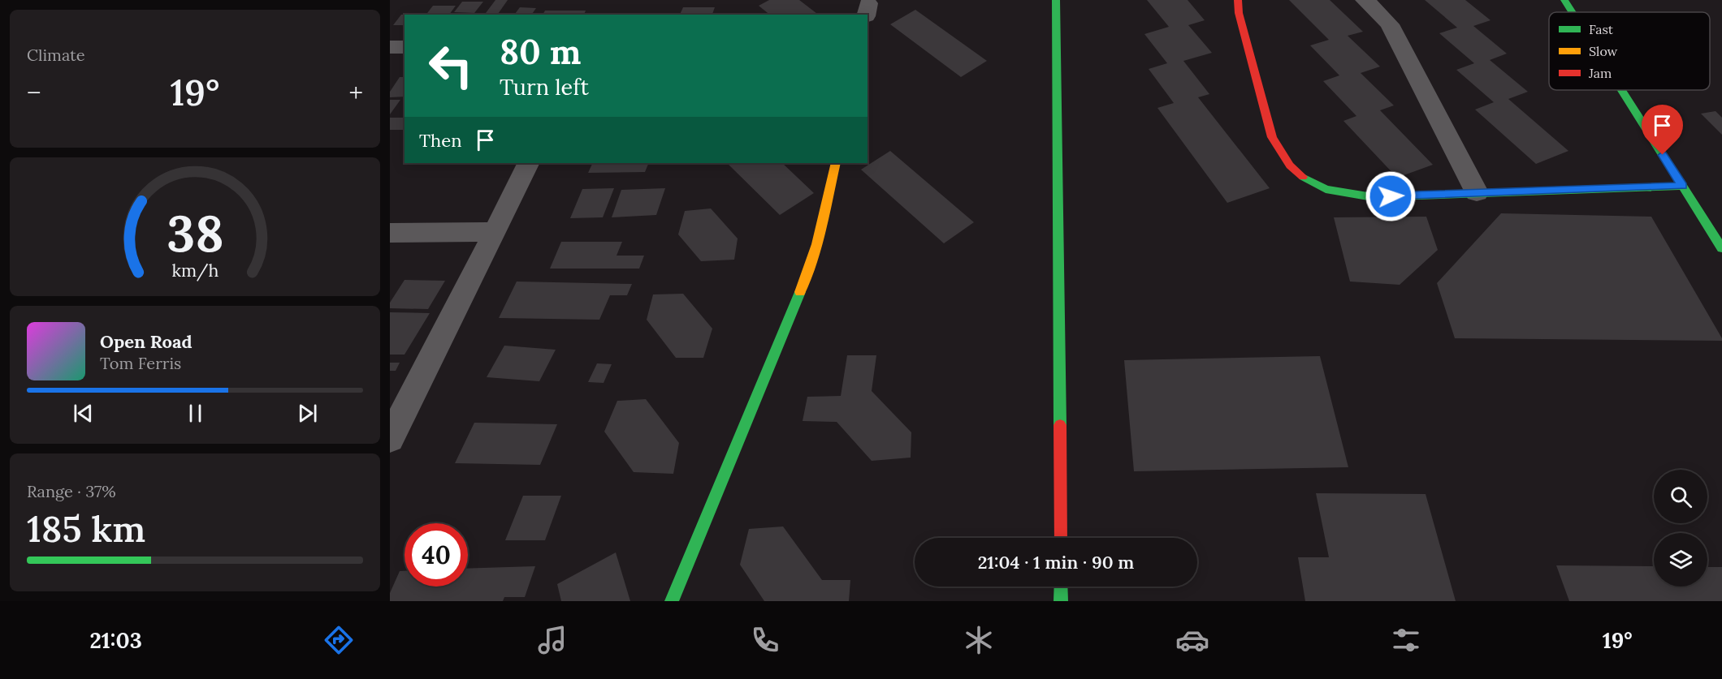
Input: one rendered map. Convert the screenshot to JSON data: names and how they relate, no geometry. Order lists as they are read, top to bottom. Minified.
{"legend":["Fast","Slow","Jam"],"page":{"tile":["Climate",["Range · 37%","185 km"]],"turn":["80 m","Turn left"],"heat":["−","19°","+"],"then":"Then","song":["Open Road","Tom Ferris"],"limit":"40","trip":"21:04 · 1 min · 90 m","tabs":["21:03","19°"],"gauge":["38","km/h"]}}
